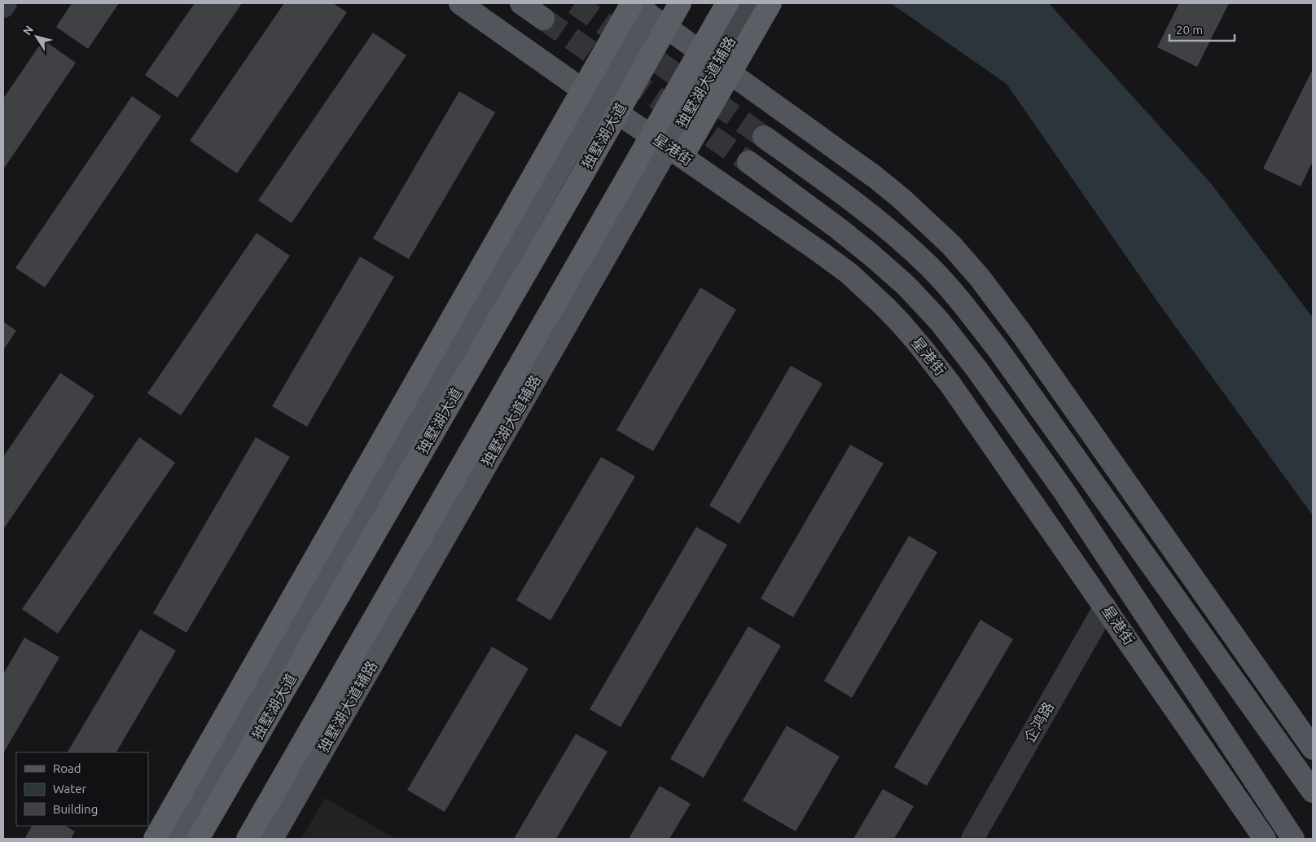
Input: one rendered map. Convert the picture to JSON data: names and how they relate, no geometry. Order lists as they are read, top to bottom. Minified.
{"streets":{"highway":["独墅湖大道"],"main road":["独墅湖大道辅路","星港街"],"street":["企鸿路"]},"crossings":[["独墅湖大道辅路","星港街"],["星港街","企鸿路"]],"legend":["Road","Water","Building"],"scale_bar":"20 m","north":"top left"}
